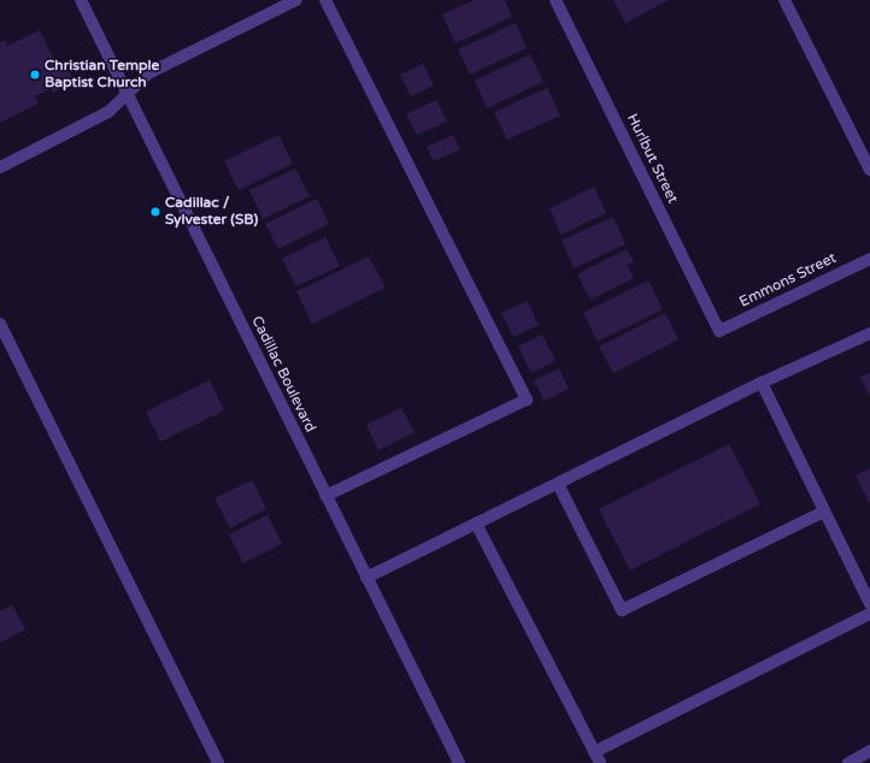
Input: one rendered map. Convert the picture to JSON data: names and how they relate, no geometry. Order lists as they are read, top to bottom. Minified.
{"streets":{"street":["Hurlbut Street","Emmons Street","Cadillac Boulevard"]},"crossings":[["Hurlbut Street","Emmons Street"]],"places":["Christian Temple Baptist Church","Cadillac / Sylvester (SB)"]}
